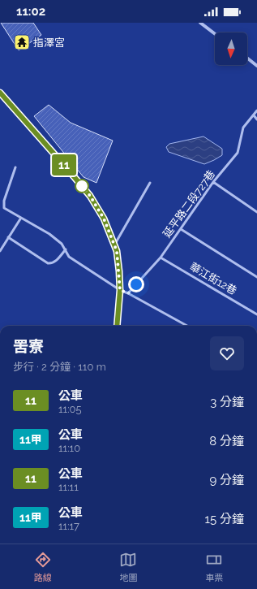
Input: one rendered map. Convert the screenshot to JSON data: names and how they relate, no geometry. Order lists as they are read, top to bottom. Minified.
{"streets":{"lane":["延平路二段727巷","華江街12巷"]},"crossings":[["延平路二段727巷","華江街12巷"]],"places":{"temple":["指澤宮"]},"lines":["bus line 11"],"north":"bottom","page":{"status":"11:02","on_map":"11","heading":["罟寮","步行 · 2 分鐘 · 110 m"],"list":[{"mark":"11","name":"公車","note":"11:05","value":"3 分鐘"},{"mark":"11甲","name":"公車","note":"11:10","value":"8 分鐘"},{"mark":"11","name":"公車","note":"11:11","value":"9 分鐘"},{"mark":"11甲","name":"公車","note":"11:17","value":"15 分鐘"}],"tabs":["路線","地圖","車票"]}}
